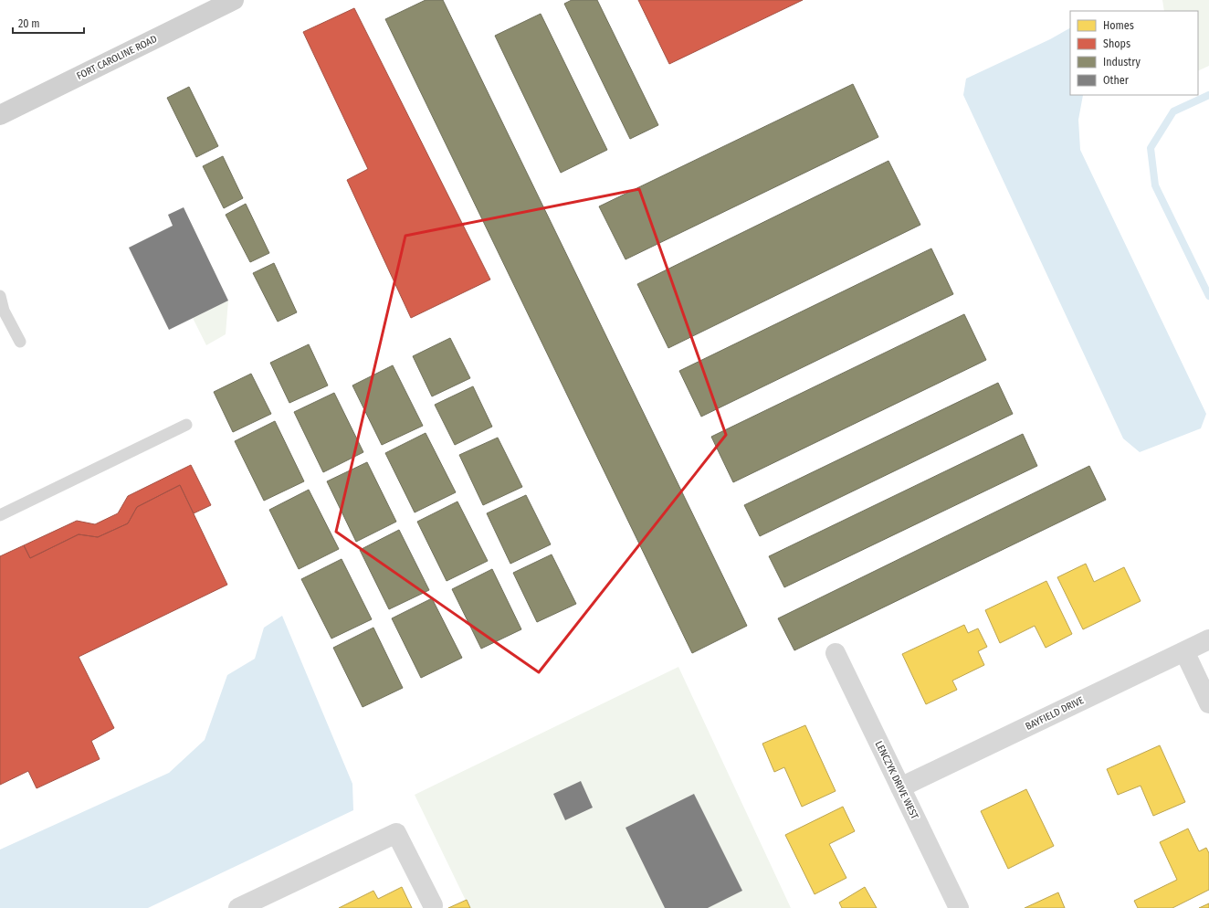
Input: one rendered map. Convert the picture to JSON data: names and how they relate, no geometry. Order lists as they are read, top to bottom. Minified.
{"streets":{"street":["FORT CAROLINE ROAD","BAYFIELD DRIVE","LENCZYK DRIVE WEST"]},"crossings":[["BAYFIELD DRIVE","LENCZYK DRIVE WEST"]],"legend":["Homes","Shops","Industry","Other"],"scale_bar":"20 m"}
